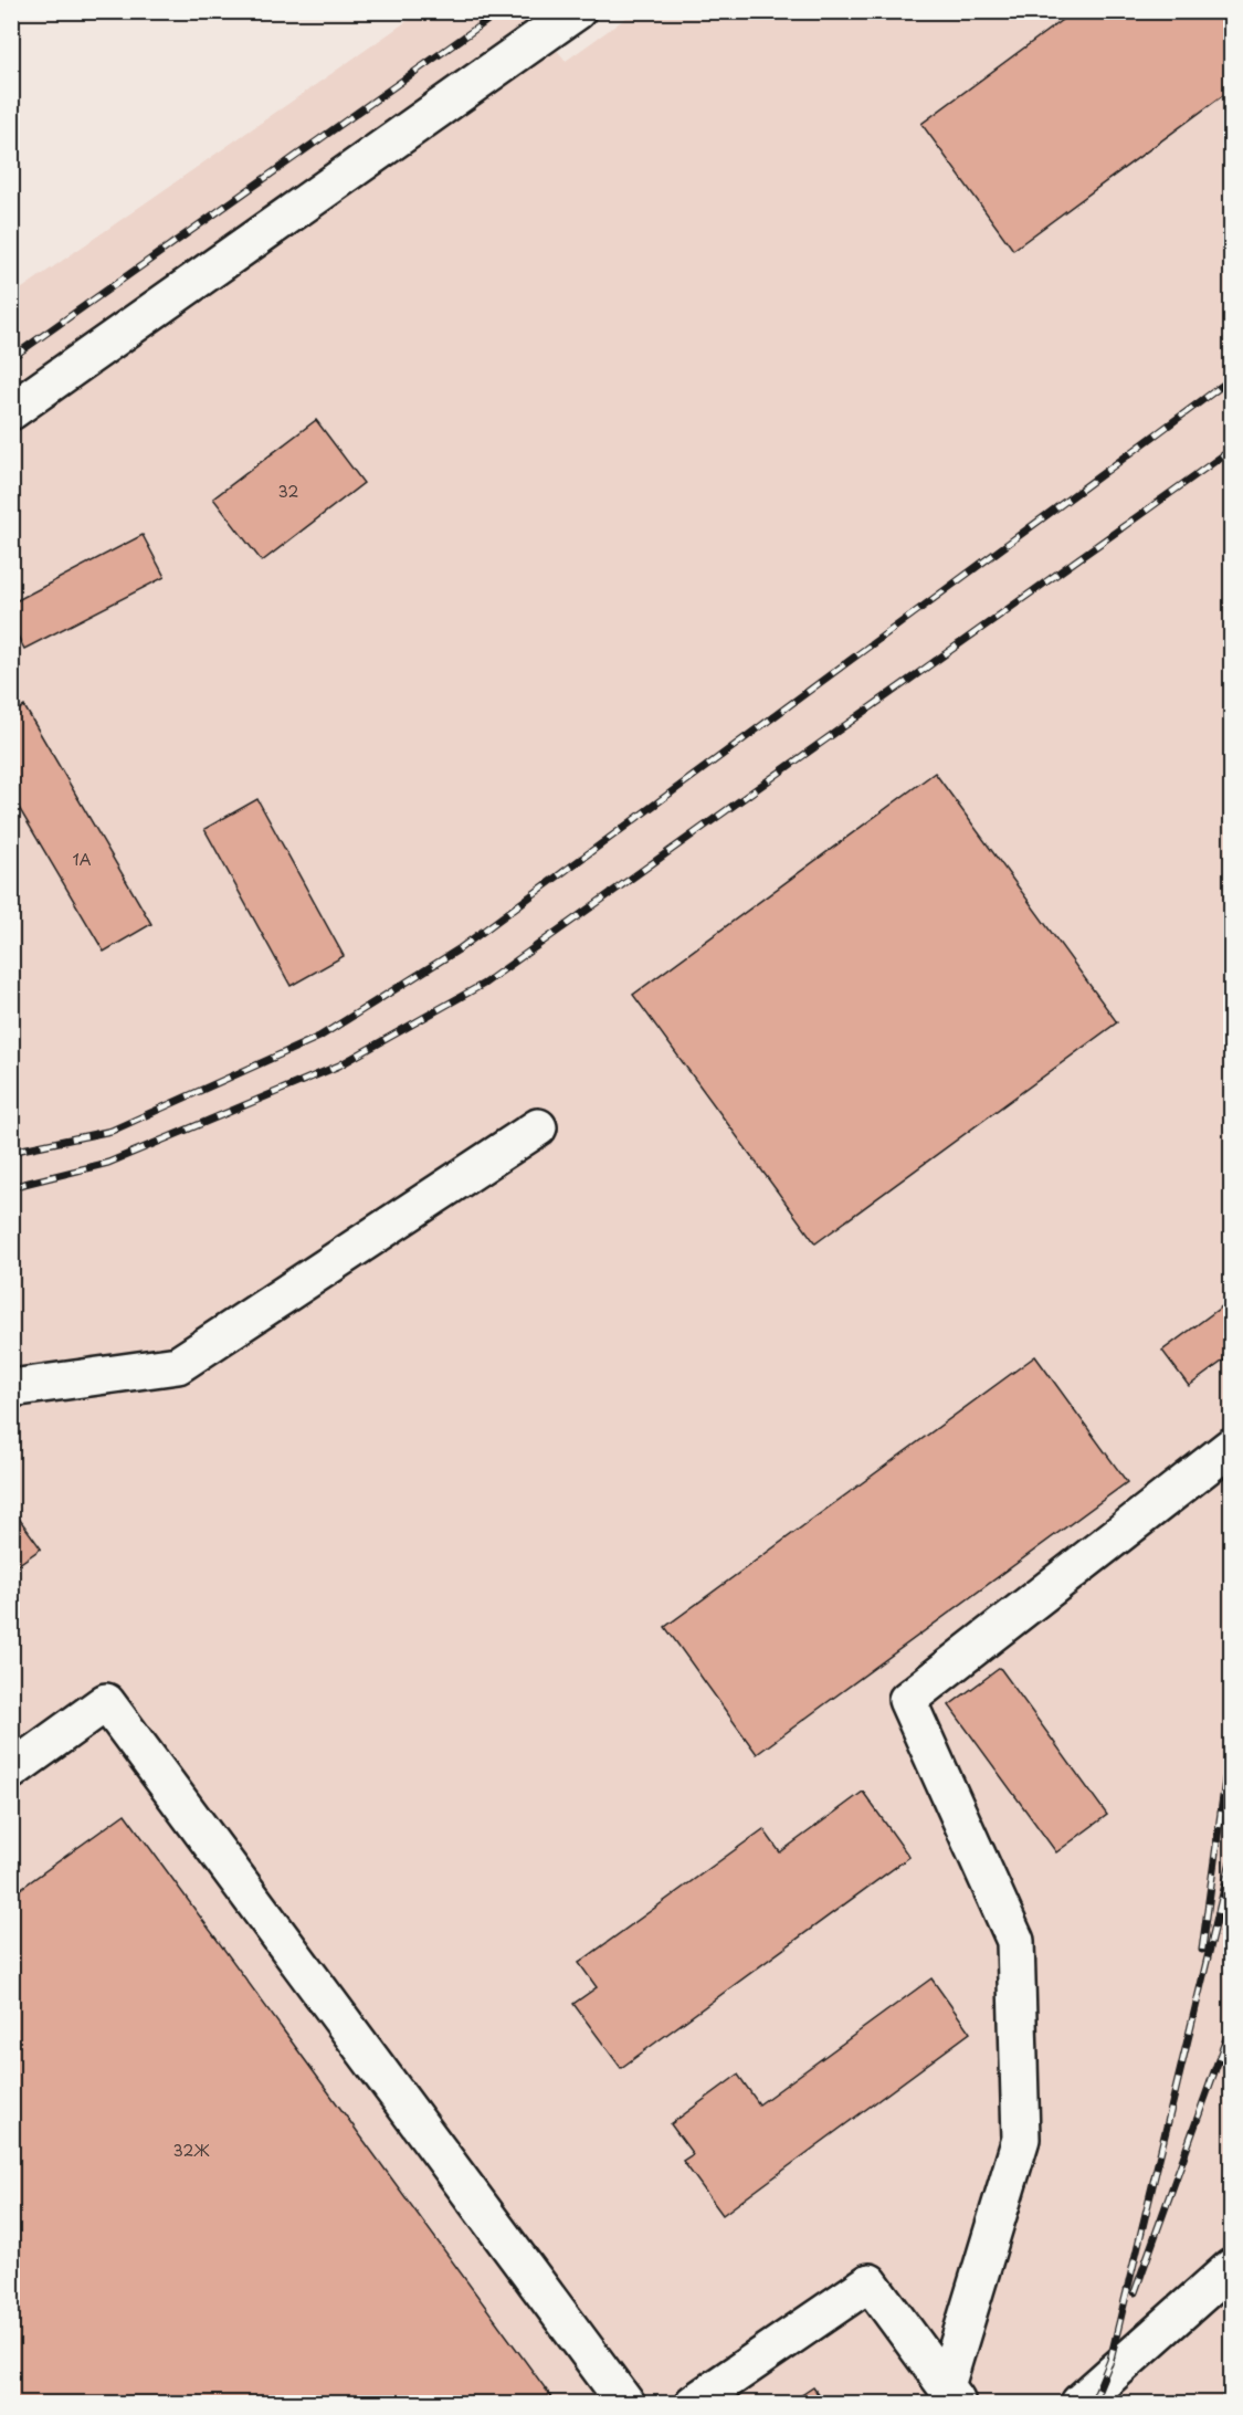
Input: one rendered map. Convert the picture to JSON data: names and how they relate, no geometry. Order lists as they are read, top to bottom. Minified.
{"house_numbers":["32","1А","32Ж"]}
